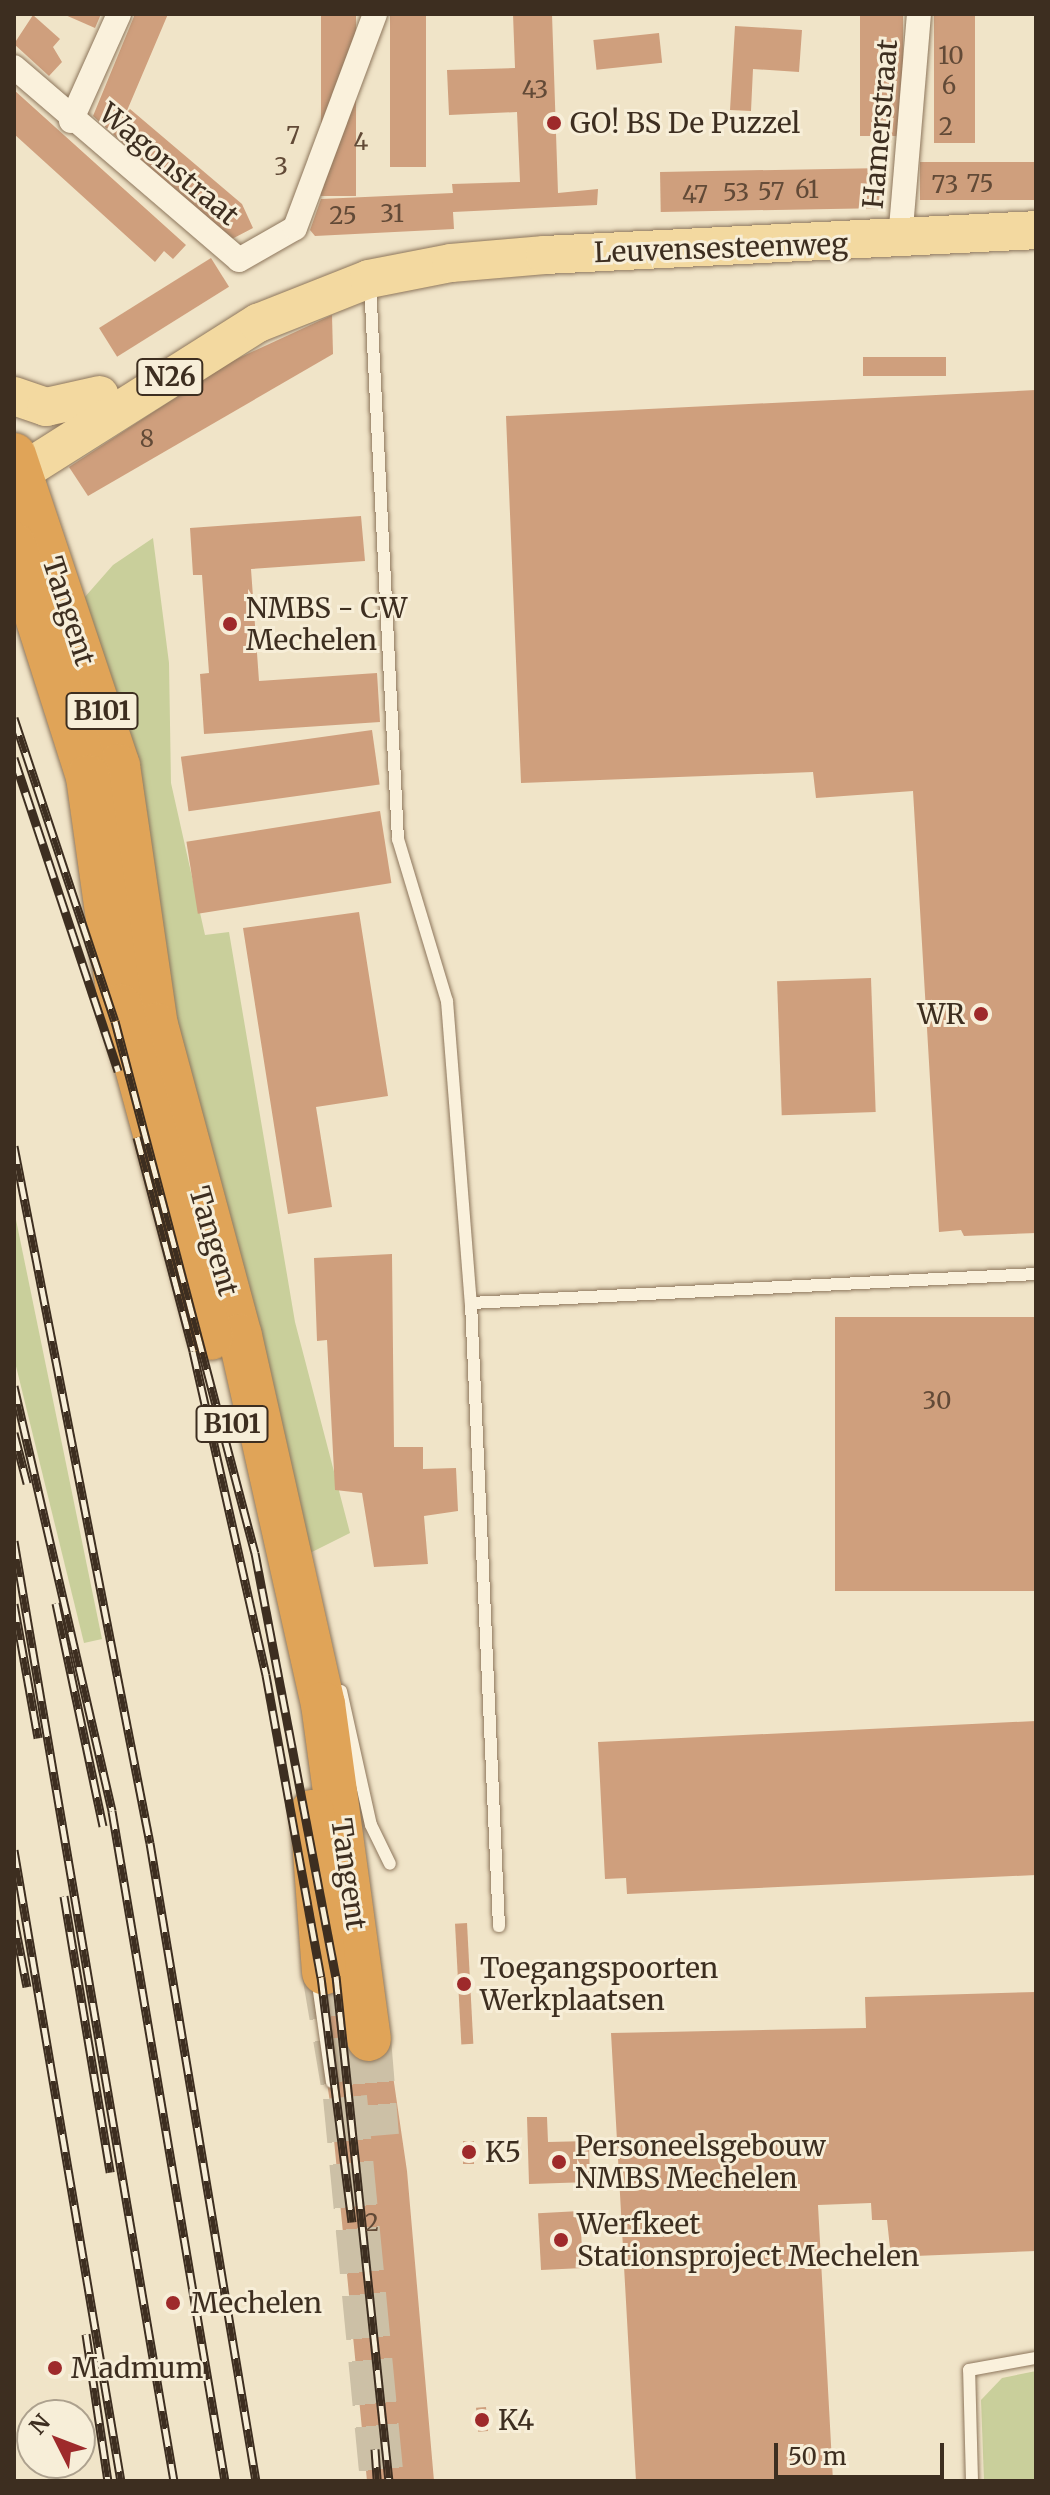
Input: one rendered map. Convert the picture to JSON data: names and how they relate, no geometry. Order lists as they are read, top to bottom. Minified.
{"streets":{"highway":["Tangent","B101"],"main road":["Leuvensesteenweg","N26"],"street":["Hamerstraat","Wagonstraat"]},"crossings":[["Hamerstraat","Leuvensesteenweg"],["Leuvensesteenweg","Tangent"]],"places":["GO! BS De Puzzel","NMBS - CW Mechelen","WR","Toegangspoorten Werkplaatsen","K5","Personeelsgebouw NMBS Mechelen","Werfkeet Stationsproject Mechelen","Mechelen","Madmum","K4"],"house_numbers":["10","6","43","2","7","4","3","75","73","61","57","53","47","31","25","8","30","2"],"scale_bar":"50 m","north":"top left"}
